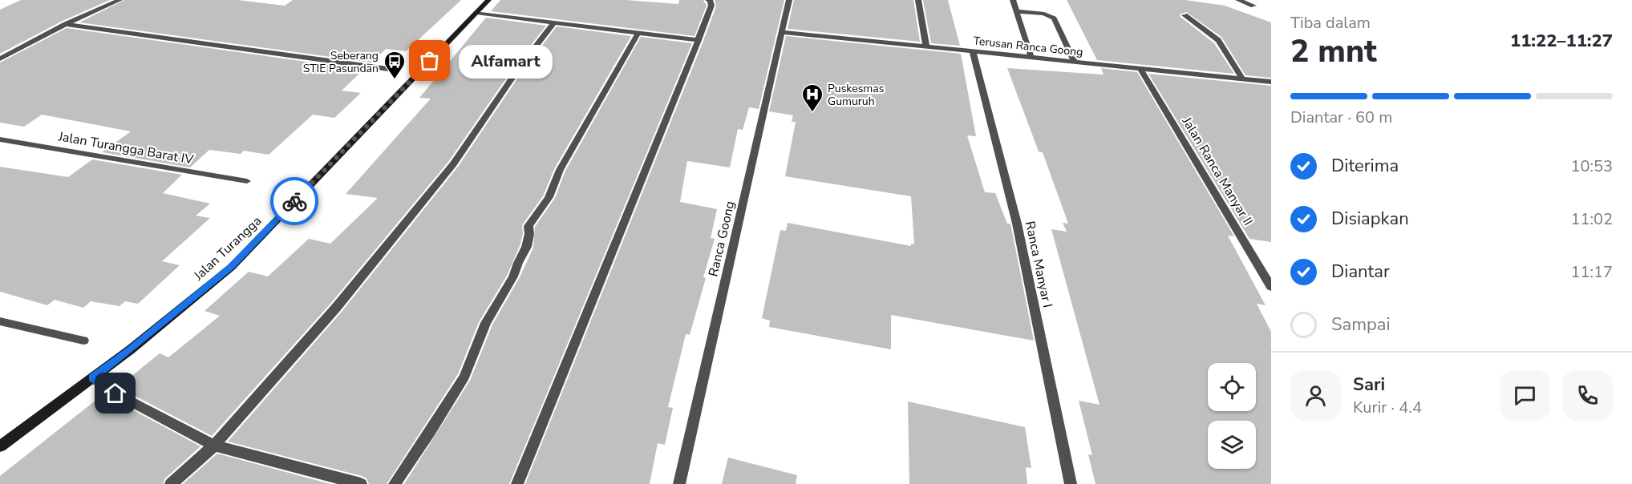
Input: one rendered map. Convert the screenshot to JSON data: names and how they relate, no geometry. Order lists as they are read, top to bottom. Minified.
{"streets":{"main road":["Jalan Turangga"],"street":["Terusan Ranca Goong","Jalan Turangga Barat IV","Jalan Ranca Manyar II","Ranca Goong","Ranca Manyar I"]},"crossings":[["Terusan Ranca Goong","Jalan Ranca Manyar II"],["Terusan Ranca Goong","Ranca Goong"],["Terusan Ranca Goong","Ranca Manyar I"]],"places":{"other":["Alfamart"],"bus stop":["Seberang STIE Pasundan"],"hospital":["Puskesmas Gumuruh"]},"page":{"heading":["2 mnt","Tiba dalam","11:22–11:27"],"panel":["Sari","Kurir · 4.4"],"bubble":"Alfamart","bar":"Diantar · 60 m","list":[["Diterima","10:53"],["Disiapkan","11:02"],["Diantar","11:17"],"Sampai"]}}
